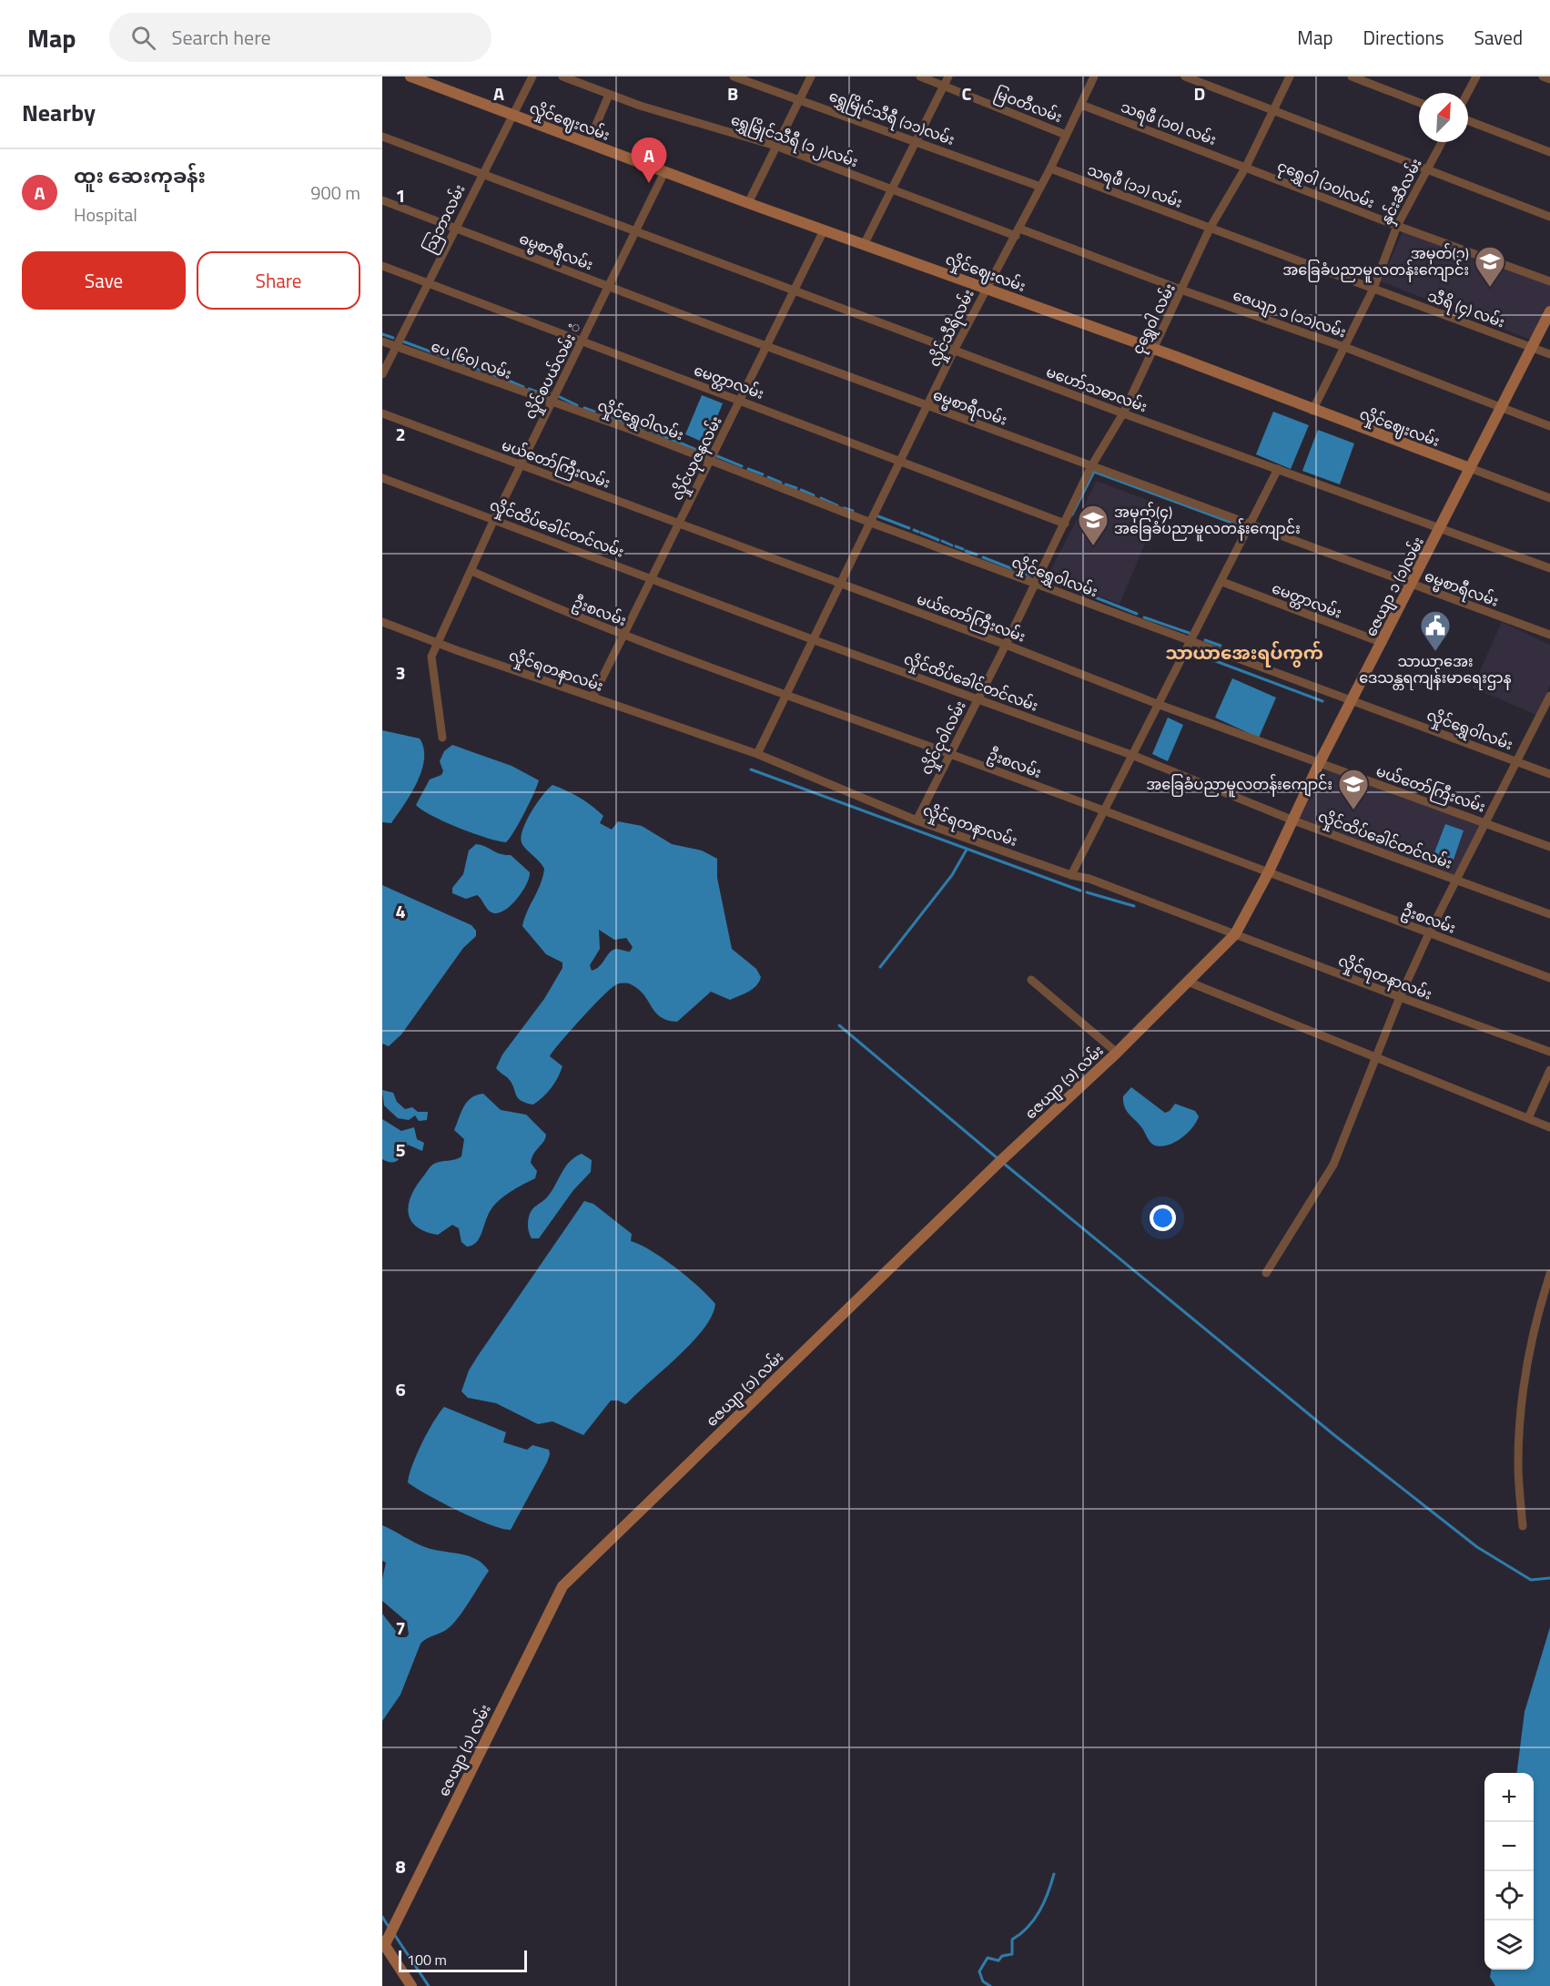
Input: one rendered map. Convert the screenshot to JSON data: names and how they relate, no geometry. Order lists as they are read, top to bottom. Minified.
{"streets":{"street":["မြဝတီလမ်း","ရွှေမြိုင်သီရီ (၁၁)လမ်း","လှိုင်ဈေးလမ်း","သရဖီ (၁၀) လမ်း","ရွှေမြိုင်သီရီ (၁၂)လမ်း","ငုရွှေဝါ (၁၀)လမ်း","သရဖီ (၁၁) လမ်း","နှင်းဆီလမ်း","သြဘာလမ်း","ဓမ္မစာရီလမ်း","သီရိ (၄) လမ်း","ဇေယျာ ၁ (၁၁)လမ်း","ငုရွှေဝါ လမ်း","လှိုင်သီရိလမ်း","ပေ (၆၀) လမ်း","လှိုင်စပယ်လမ်း ံ","မေတ္တာလမ်း","မဟော်သဓာလမ်း","လှိုင်ရွှေဝါလမ်း","လှိုင်ယုဇနလမ်း","မယ်တော်ကြီးလမ်း","လှိုင်ထိပ်ခေါင်တင်လမ်း","ဇေယျာ ၁ (၁)လမ်း","ဦးစလမ်း","လှိုင်ရတနာလမ်း","လှိုင်ငုဝါလမ်း","ဇေယျာ (၁) လမ်း"]},"crossings":[["မြဝတီလမ်း","လှိုင်သီရိလမ်း"],["ရွှေမြိုင်သီရီ (၁၁)လမ်း","လှိုင်သီရိလမ်း"],["လှိုင်ဈေးလမ်း","နှင်းဆီလမ်း"],["လှိုင်ဈေးလမ်း","သြဘာလမ်း"],["လှိုင်ဈေးလမ်း","ငုရွှေဝါ လမ်း"],["လှိုင်ဈေးလမ်း","လှိုင်သီရိလမ်း"],["လှိုင်ဈေးလမ်း","လှိုင်စပယ်လမ်း ံ"],["လှိုင်ဈေးလမ်း","လှိုင်ယုဇနလမ်း"],["လှိုင်ဈေးလမ်း","ဇေယျာ ၁ (၁)လမ်း"],["သရဖီ (၁၀) လမ်း","ငုရွှေဝါ (၁၀)လမ်း"],["သရဖီ (၁၀) လမ်း","ငုရွှေဝါ လမ်း"],["သရဖီ (၁၀) လမ်း","လှိုင်သီရိလမ်း"],["ရွှေမြိုင်သီရီ (၁၂)လမ်း","ဇေယျာ ၁ (၁၁)လမ်း"],["ရွှေမြိုင်သီရီ (၁၂)လမ်း","လှိုင်သီရိလမ်း"],["ငုရွှေဝါ (၁၀)လမ်း","နှင်းဆီလမ်း"],["ငုရွှေဝါ (၁၀)လမ်း","ငုရွှေဝါ လမ်း"],["သရဖီ (၁၁) လမ်း","နှင်းဆီလမ်း"],["သရဖီ (၁၁) လမ်း","သီရိ (၄) လမ်း"],["သရဖီ (၁၁) လမ်း","ငုရွှေဝါ လမ်း"],["သရဖီ (၁၁) လမ်း","လှိုင်သီရိလမ်း"],["နှင်းဆီလမ်း","သီရိ (၄) လမ်း"],["နှင်းဆီလမ်း","ဇေယျာ ၁ (၁၁)လမ်း"],["သြဘာလမ်း","ဓမ္မစာရီလမ်း"],["သြဘာလမ်း","ပေ (၆၀) လမ်း"],["သြဘာလမ်း","မေတ္တာလမ်း"],["ဓမ္မစာရီလမ်း","ငုရွှေဝါ လမ်း"],["ဓမ္မစာရီလမ်း","လှိုင်သီရိလမ်း"],["ဓမ္မစာရီလမ်း","လှိုင်စပယ်လမ်း ံ"],["ဓမ္မစာရီလမ်း","လှိုင်ယုဇနလမ်း"],["ဓမ္မစာရီလမ်း","ဇေယျာ ၁ (၁)လမ်း"],["သီရိ (၄) လမ်း","ဇေယျာ ၁ (၁)လမ်း"],["ဇေယျာ ၁ (၁၁)လမ်း","ငုရွှေဝါ လမ်း"],["ဇေယျာ ၁ (၁၁)လမ်း","လှိုင်သီရိလမ်း"],["ဇေယျာ ၁ (၁၁)လမ်း","ဇေယျာ ၁ (၁)လမ်း"],["ငုရွှေဝါ လမ်း","မေတ္တာလမ်း"],["ငုရွှေဝါ လမ်း","မဟော်သဓာလမ်း"],["ငုရွှေဝါ လမ်း","လှိုင်ရွှေဝါလမ်း"],["ငုရွှေဝါ လမ်း","လှိုင်ငုဝါလမ်း"],["လှိုင်သီရိလမ်း","မေတ္တာလမ်း"],["လှိုင်သီရိလမ်း","မဟော်သဓာလမ်း"],["လှိုင်သီရိလမ်း","လှိုင်ရွှေဝါလမ်း"],["လှိုင်သီရိလမ်း","မယ်တော်ကြီးလမ်း"],["လှိုင်သီရိလမ်း","လှိုင်ထိပ်ခေါင်တင်လမ်း"],["လှိုင်သီရိလမ်း","ဦးစလမ်း"],["လှိုင်သီရိလမ်း","လှိုင်ရတနာလမ်း"],["ပေ (၆၀) လမ်း","လှိုင်စပယ်လမ်း ံ"],["ပေ (၆၀) လမ်း","လှိုင်ရွှေဝါလမ်း"],["လှိုင်စပယ်လမ်း ံ","မေတ္တာလမ်း"],["လှိုင်စပယ်လမ်း ံ","မဟော်သဓာလမ်း"],["လှိုင်စပယ်လမ်း ံ","လှိုင်ရွှေဝါလမ်း"],["လှိုင်စပယ်လမ်း ံ","မယ်တော်ကြီးလမ်း"],["လှိုင်စပယ်လမ်း ံ","လှိုင်ထိပ်ခေါင်တင်လမ်း"],["လှိုင်စပယ်လမ်း ံ","ဦးစလမ်း"],["လှိုင်စပယ်လမ်း ံ","လှိုင်ရတနာလမ်း"],["မေတ္တာလမ်း","လှိုင်ယုဇနလမ်း"],["မေတ္တာလမ်း","ဇေယျာ ၁ (၁)လမ်း"],["မဟော်သဓာလမ်း","လှိုင်ယုဇနလမ်း"],["မဟော်သဓာလမ်း","ဇေယျာ ၁ (၁)လမ်း"],["လှိုင်ရွှေဝါလမ်း","လှိုင်ယုဇနလမ်း"],["လှိုင်ရွှေဝါလမ်း","ဇေယျာ ၁ (၁)လမ်း"],["လှိုင်ရွှေဝါလမ်း","လှိုင်ငုဝါလမ်း"],["လှိုင်ယုဇနလမ်း","မယ်တော်ကြီးလမ်း"],["လှိုင်ယုဇနလမ်း","လှိုင်ထိပ်ခေါင်တင်လမ်း"],["လှိုင်ယုဇနလမ်း","ဦးစလမ်း"],["လှိုင်ယုဇနလမ်း","လှိုင်ရတနာလမ်း"],["မယ်တော်ကြီးလမ်း","ဇေယျာ ၁ (၁)လမ်း"],["မယ်တော်ကြီးလမ်း","လှိုင်ငုဝါလမ်း"],["လှိုင်ထိပ်ခေါင်တင်လမ်း","ဇေယျာ ၁ (၁)လမ်း"],["လှိုင်ထိပ်ခေါင်တင်လမ်း","လှိုင်ငုဝါလမ်း"],["ဇေယျာ ၁ (၁)လမ်း","ဦးစလမ်း"],["ဇေယျာ ၁ (၁)လမ်း","လှိုင်ရတနာလမ်း"],["ဇေယျာ ၁ (၁)လမ်း","ဇေယျာ (၁) လမ်း"],["ဦးစလမ်း","လှိုင်ငုဝါလမ်း"],["လှိုင်ရတနာလမ်း","လှိုင်ငုဝါလမ်း"],["လှိုင်ရတနာလမ်း","ဇေယျာ (၁) လမ်း"]],"districts":["သာယာအေးရပ်ကွက်"],"places":{"school or university":["အမှတ်(၁) အခြေခံပညာမူလတန်းကျောင်း","အမှတ်(၄) အခြေခံပညာမူလတန်းကျောင်း","အခြေခံပညာမူလတန်းကျောင်း"],"public building":["သာယာအေး ဒေသန္တရကျန်းမာရေးဌာန"]},"scale_bar":"100 m","north":"top right","page":{"header":"Map","search":"Search here","nav":["Map","Directions","Saved"],"heading":"Nearby","pins":"A","list":[{"mark":"A","name":"ထူး ဆေးကုခန်း","note":"Hospital","value":"900 m"}],"buttons":["Save","Share"],"map_buttons":["+","−"],"scale":"100 m"},"grid":{"columns":["A","B","C","D"],"rows":["1","2","3","4","5","6","7","8"]}}
